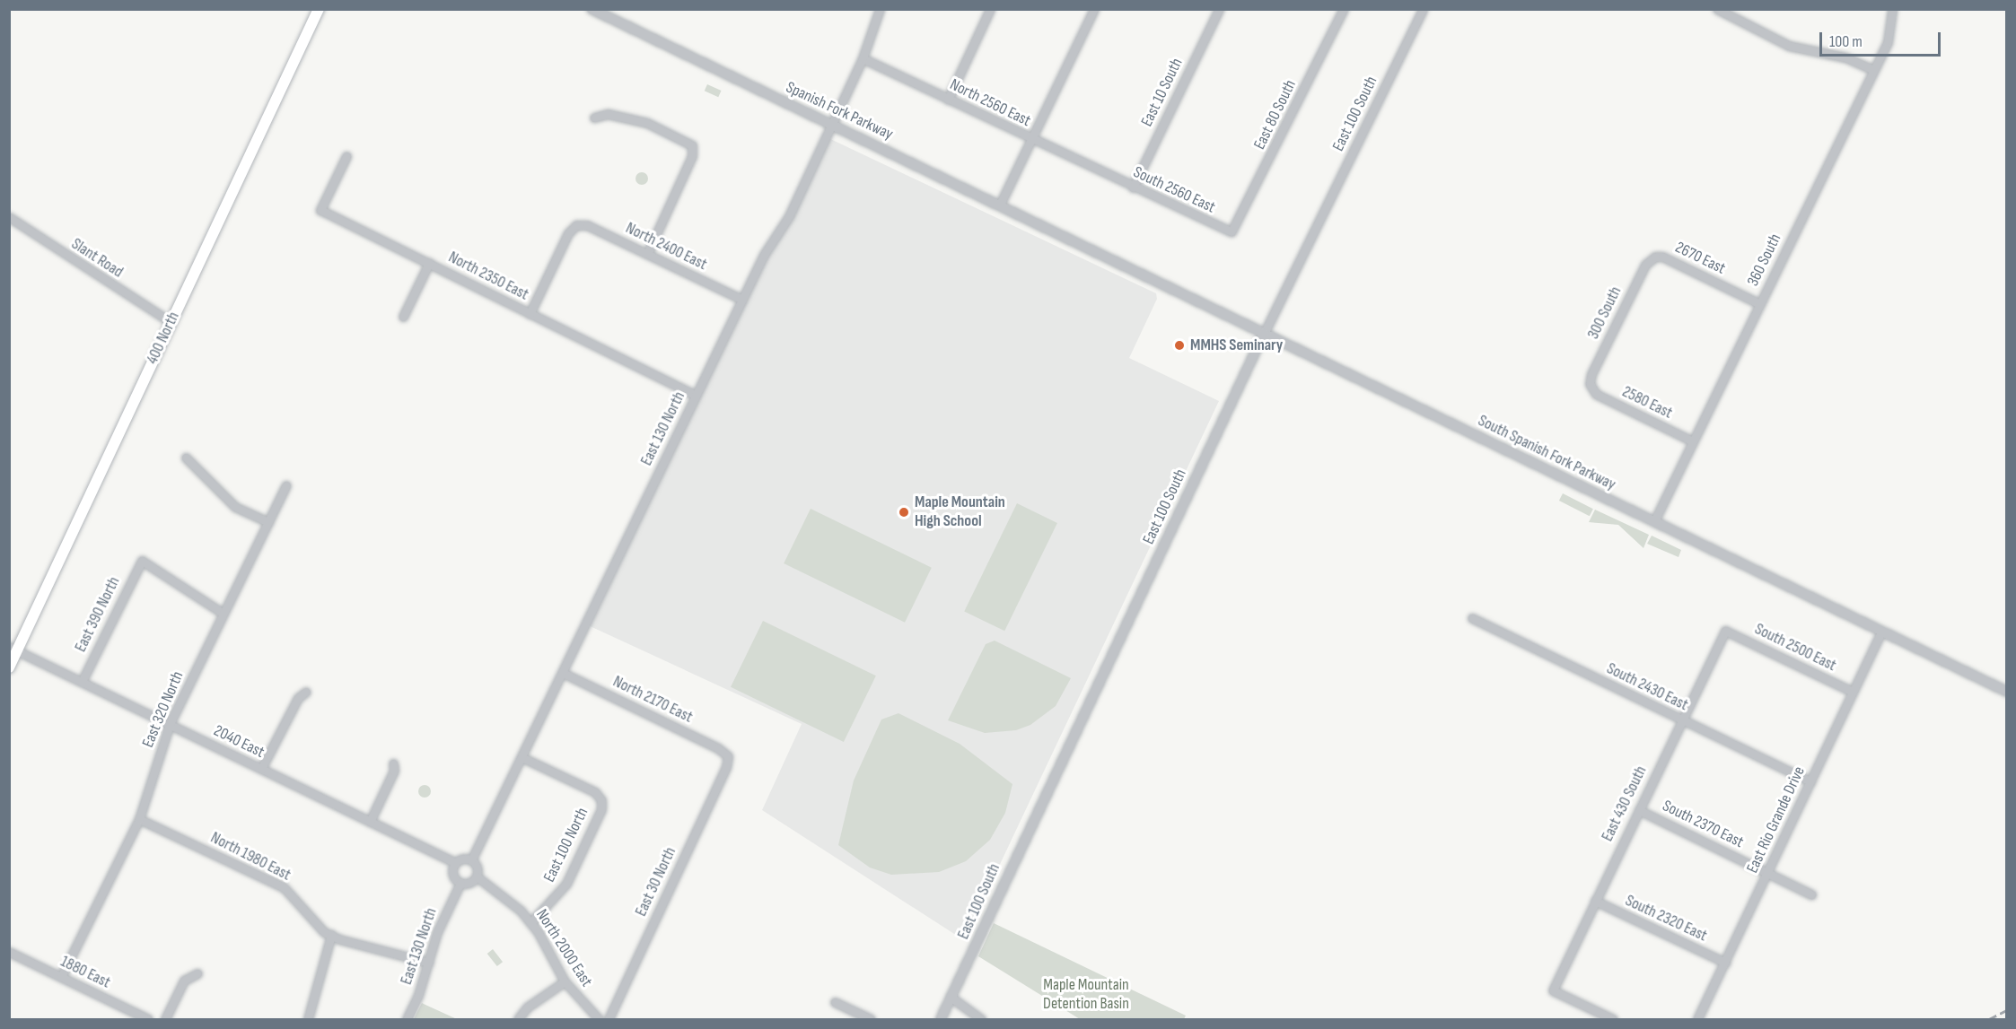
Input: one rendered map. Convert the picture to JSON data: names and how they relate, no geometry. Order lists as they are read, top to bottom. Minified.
{"streets":{"main road":["400 North"],"street":["East 10 South","North 2560 East","Spanish Fork Parkway","East 100 South","East 80 South","South 2560 East","North 2400 East","Slant Road","2670 East","360 South","North 2350 East","300 South","2580 East","East 130 North","South Spanish Fork Parkway","East 390 North","South 2500 East","South 2430 East","North 2170 East","East 320 North","2040 East","East 430 South","East Rio Grande Drive","South 2370 East","East 100 North","North 1980 East","East 30 North","South 2320 East","North 2000 East","1880 East"]},"crossings":[["East 10 South","South 2560 East"],["North 2560 East","South 2560 East"],["North 2560 East","East 130 North"],["Spanish Fork Parkway","East 130 North"],["Spanish Fork Parkway","South Spanish Fork Parkway"],["East 100 South","South Spanish Fork Parkway"],["East 80 South","South 2560 East"],["North 2400 East","North 2350 East"],["North 2400 East","East 130 North"],["Slant Road","400 North"],["2670 East","360 South"],["2670 East","300 South"],["360 South","2580 East"],["360 South","South Spanish Fork Parkway"],["North 2350 East","East 130 North"],["300 South","2580 East"],["400 North","2040 East"],["East 130 North","North 2170 East"],["East 130 North","2040 East"],["East 130 North","East 100 North"],["East 130 North","North 1980 East"],["East 130 North","North 2000 East"],["South Spanish Fork Parkway","East Rio Grande Drive"],["East 390 North","East 320 North"],["East 390 North","2040 East"],["South 2500 East","East 430 South"],["South 2500 East","East Rio Grande Drive"],["South 2430 East","East 430 South"],["South 2430 East","East Rio Grande Drive"],["North 2170 East","East 30 North"],["East 320 North","2040 East"],["East 320 North","North 1980 East"],["East 320 North","1880 East"],["2040 East","North 2000 East"],["East 430 South","South 2370 East"],["East 430 South","South 2320 East"],["East Rio Grande Drive","South 2370 East"],["East Rio Grande Drive","South 2320 East"],["East 100 North","North 2000 East"]],"parks":["Maple Mountain Detention Basin"],"places":["MMHS Seminary","Maple Mountain High School"],"scale_bar":"100 m"}
